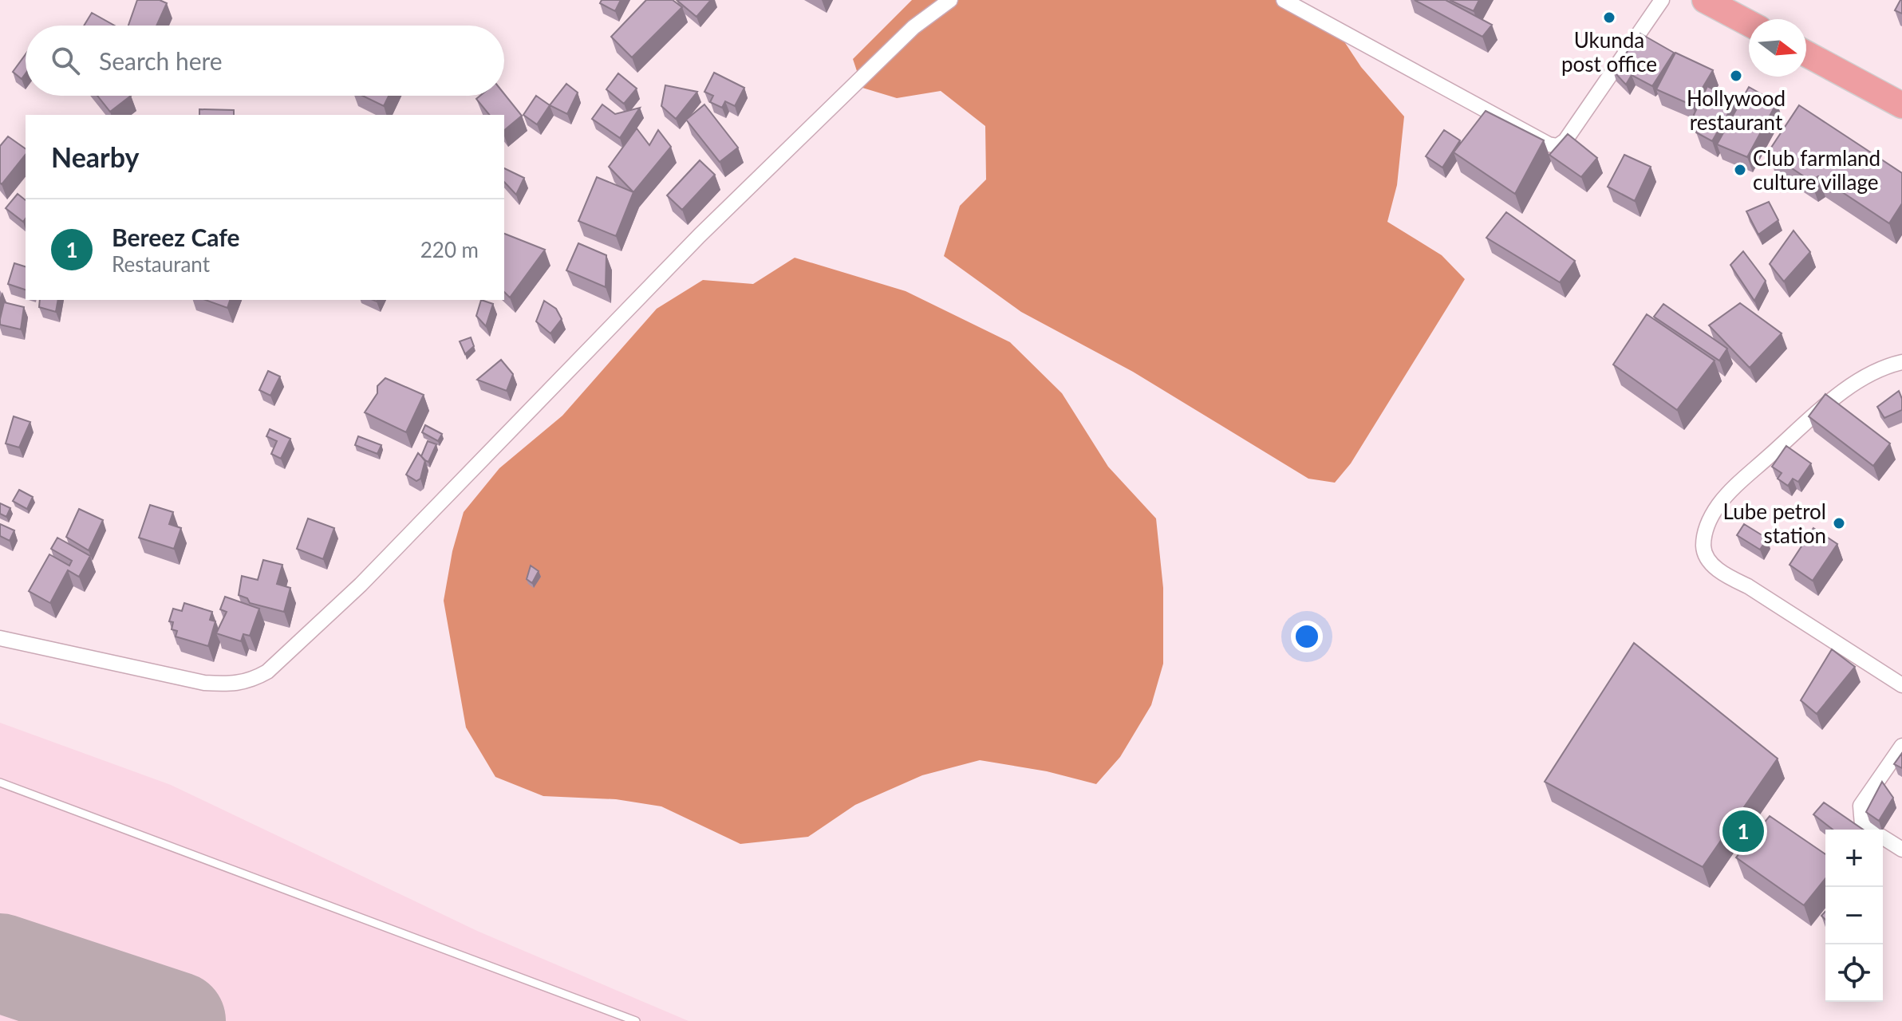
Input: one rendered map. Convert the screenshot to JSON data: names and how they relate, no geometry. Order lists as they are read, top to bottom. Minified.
{"places":["Ukunda post office","Hollywood restaurant","Club farmland culture village","Lube petrol station"],"north":"right","page":{"search":"Search here","heading":"Nearby","list":[{"mark":"1","name":"Bereez Cafe","note":"Restaurant","value":"220 m"}],"pins":"1","map_buttons":["+","−"]}}
